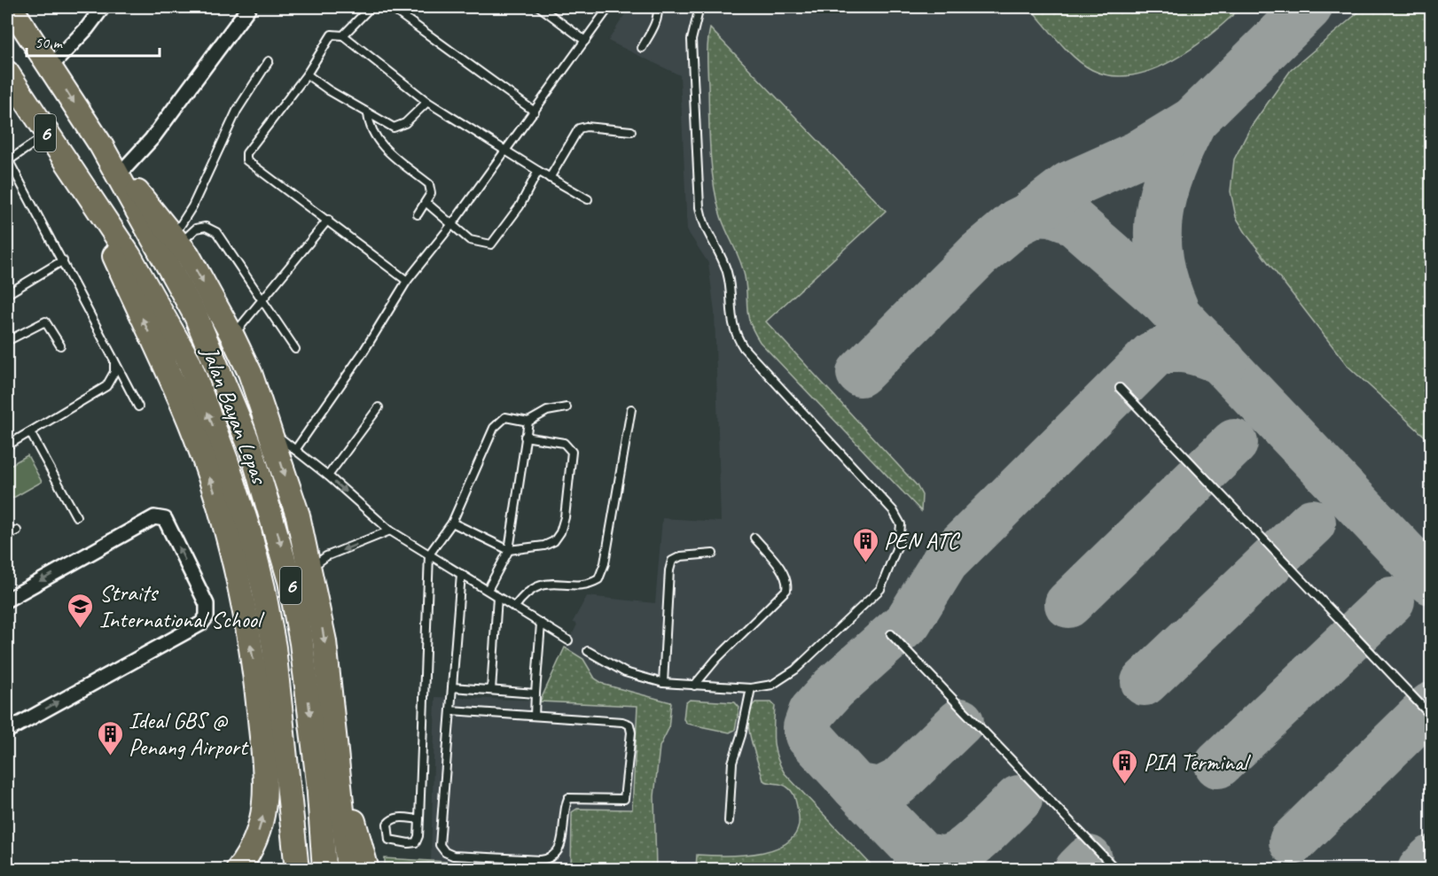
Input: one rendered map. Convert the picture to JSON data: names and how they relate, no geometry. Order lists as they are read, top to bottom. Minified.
{"streets":{"highway":["6","Jalan Bayan Lepas"]},"places":{"building":["PEN ATC","Ideal GBS @ Penang Airport","PIA Terminal"],"school or university":["Straits International School"]},"scale_bar":"50 m"}
